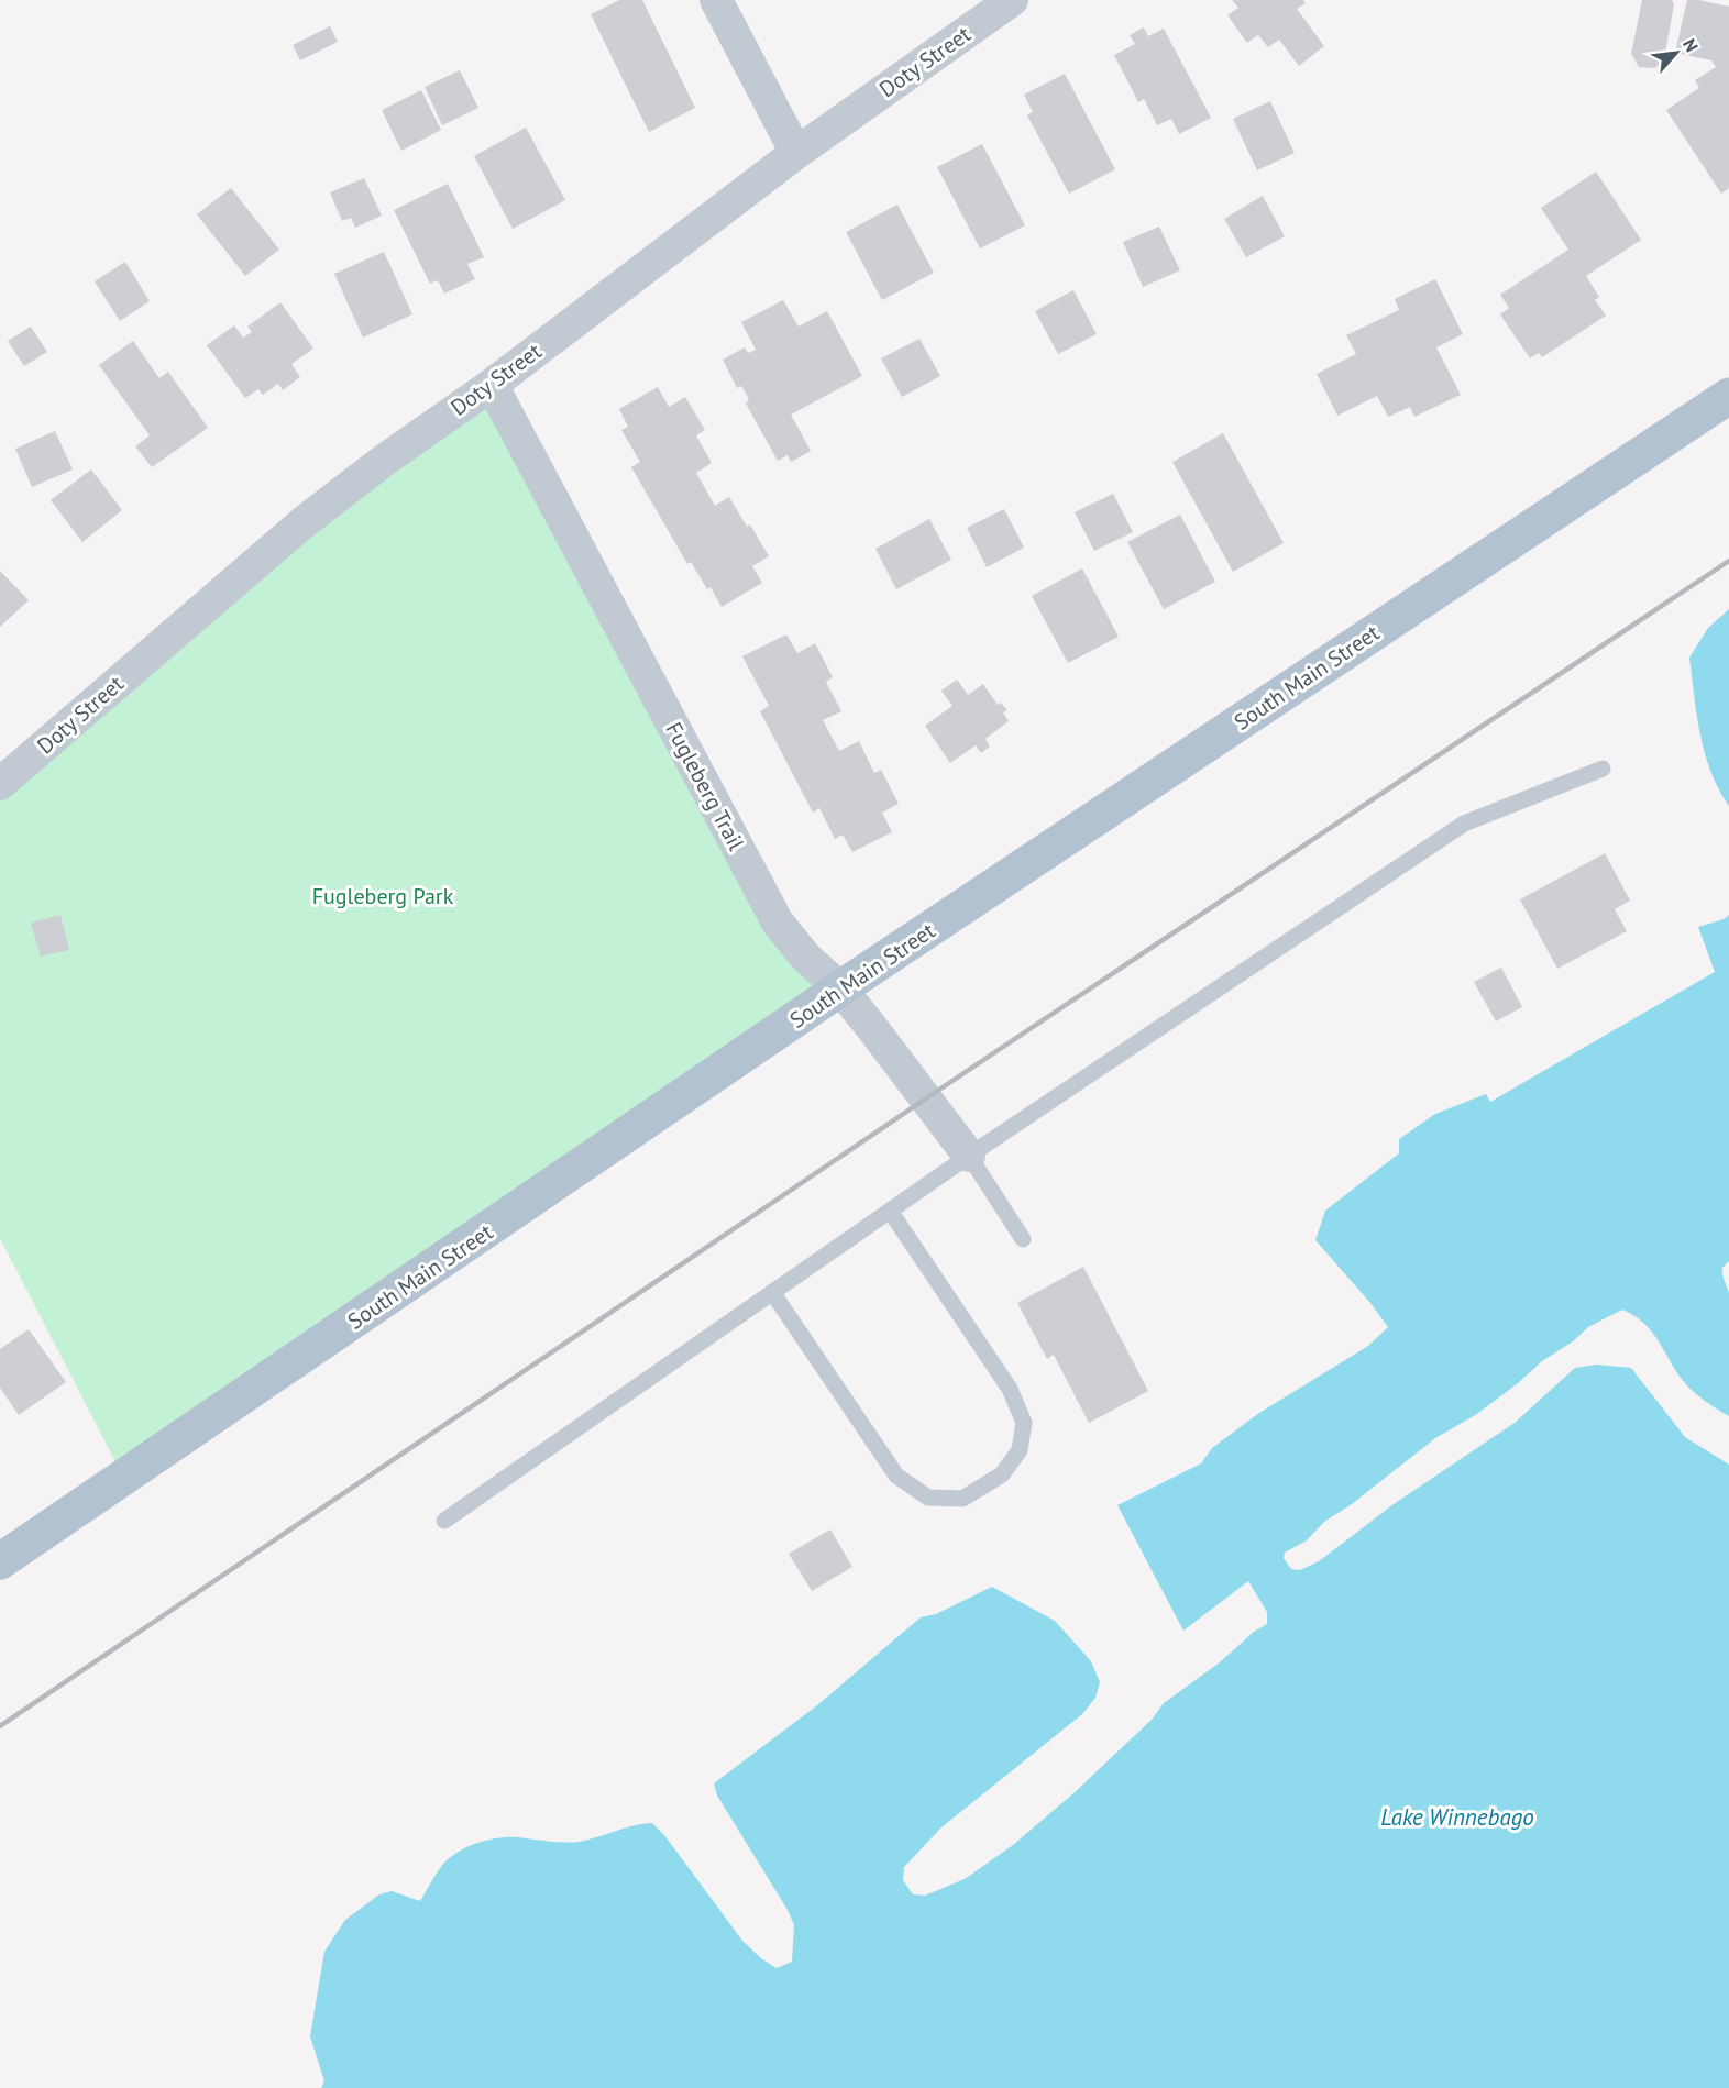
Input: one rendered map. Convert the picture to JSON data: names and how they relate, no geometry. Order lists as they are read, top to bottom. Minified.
{"streets":{"main road":["South Main Street"],"street":["Doty Street","Fugleberg Trail"]},"crossings":[["Doty Street","Fugleberg Trail"],["South Main Street","Fugleberg Trail"]],"water":["Lake Winnebago"],"parks":["Fugleberg Park"],"north":"top right"}
